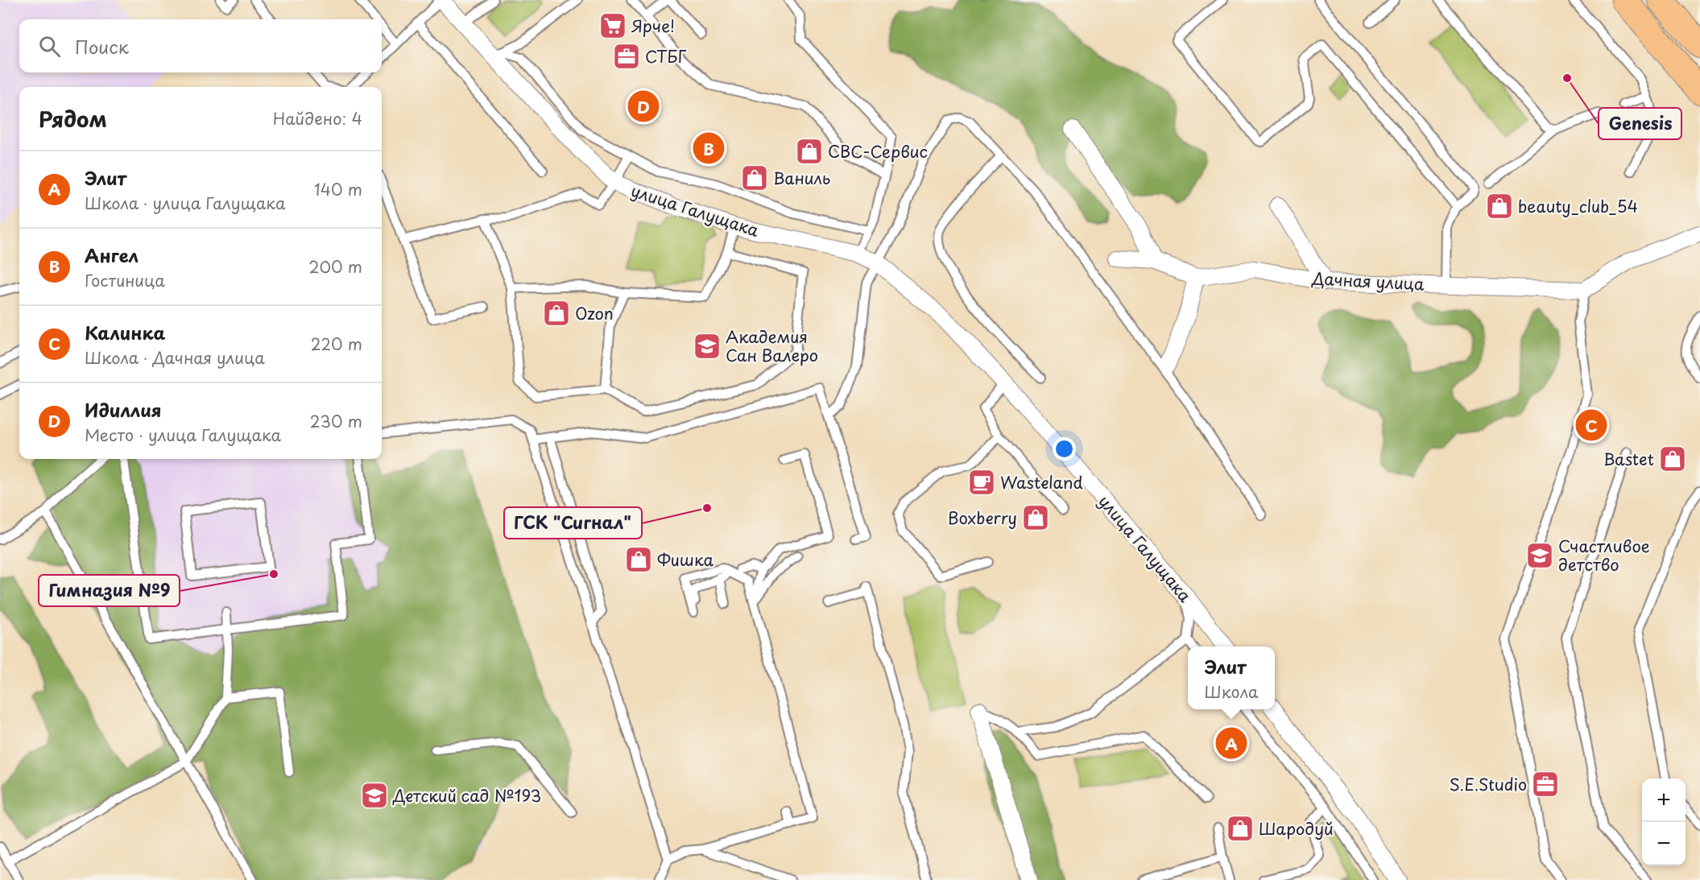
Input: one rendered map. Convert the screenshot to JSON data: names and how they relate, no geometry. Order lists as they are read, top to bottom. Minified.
{"streets":{"street":["улица Галущака","Дачная улица"]},"places":{"supermarket":["Ярче!"],"office":["СТБГ","S.E.Studio"],"other":["Genesis","ГСК \"Сигнал\"","Гимназия №9"],"shop":["СВС-Сервис","Ваниль","beauty_club_54","Ozon","Bastet","Boxberry","Фишка","Шародуй"],"school or university":["Академия Сан Валеро","Счастливое детство","Детский сад №193"],"cafe":["Wasteland"]},"page":{"search":"Поиск","heading":["Рядом","Найдено: 4"],"pins":["D","B","C","A"],"list":[{"mark":"A","name":"Элит","note":"Школа · улица Галущака","value":"140 m"},{"mark":"B","name":"Ангел","note":"Гостиница","value":"200 m"},{"mark":"C","name":"Калинка","note":"Школа · Дачная улица","value":"220 m"},{"mark":"D","name":"Идиллия","note":"Место · улица Галущака","value":"230 m"}],"popup":["Элит","Школа"],"map_buttons":["+","−"]}}
